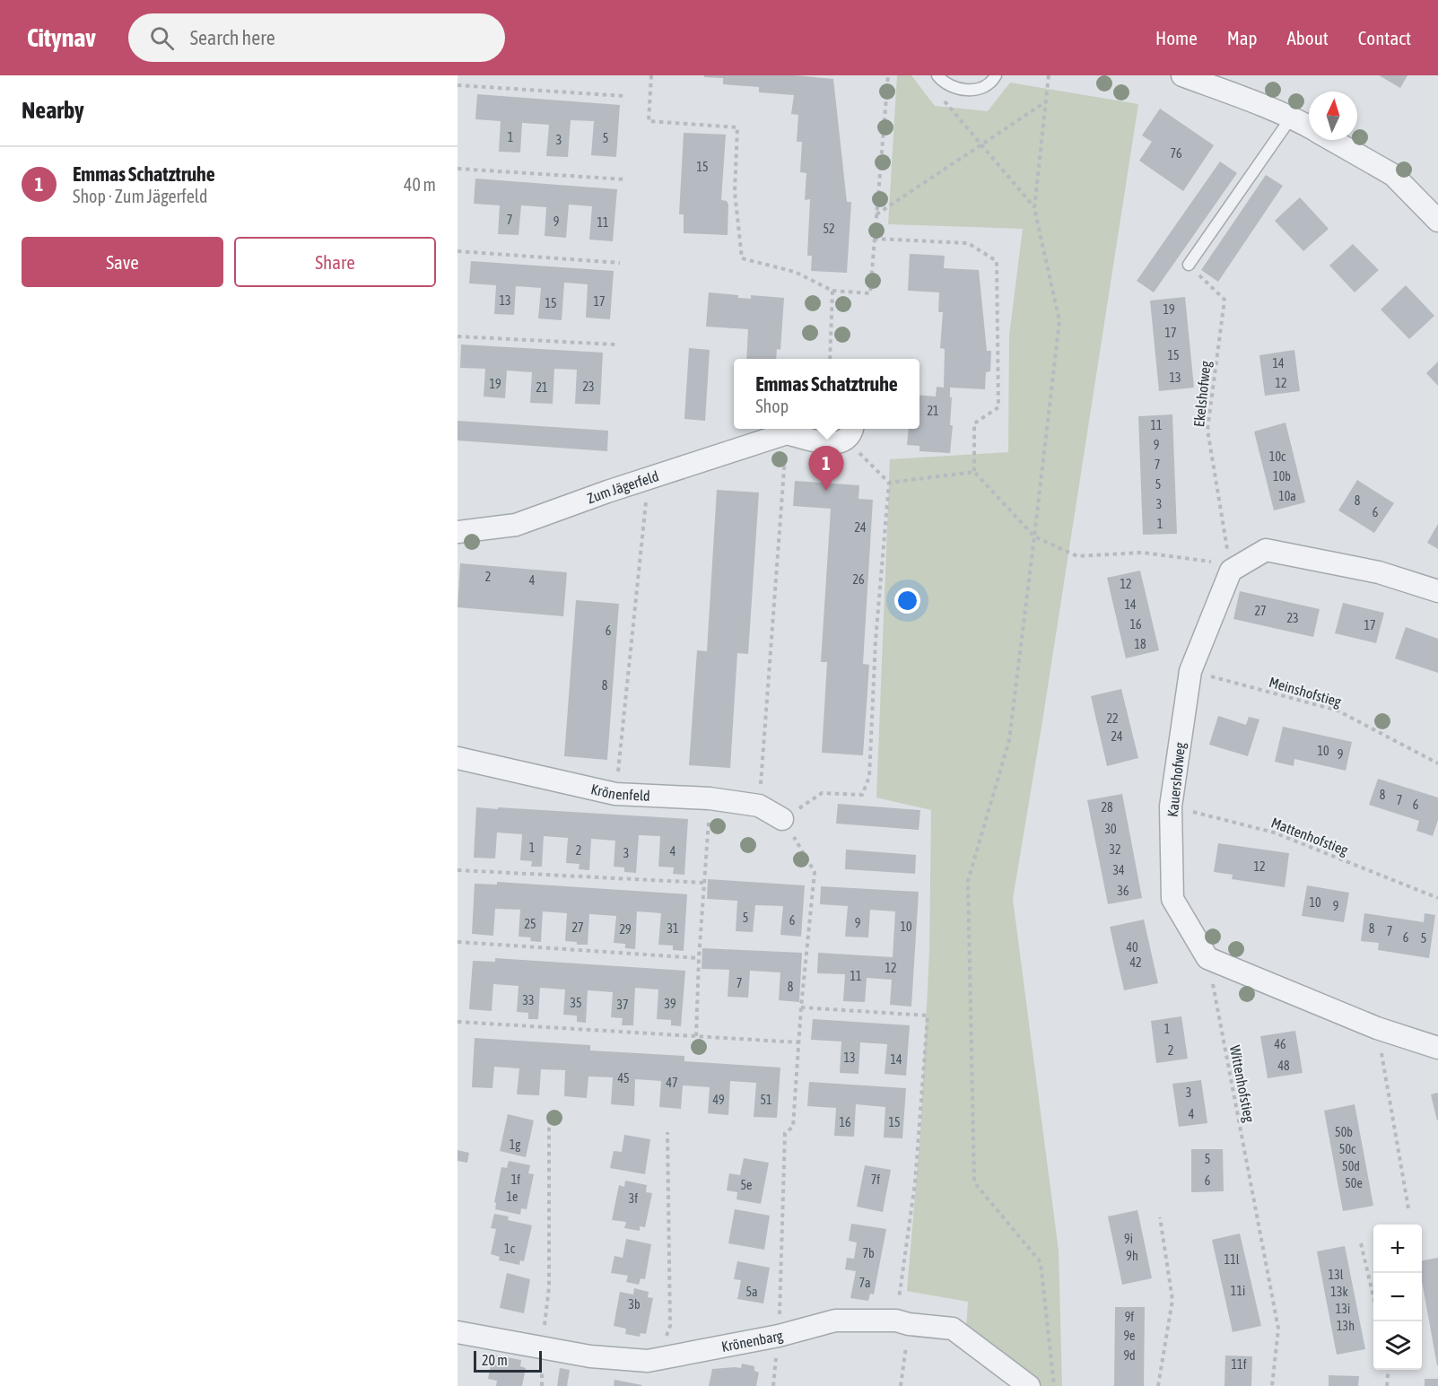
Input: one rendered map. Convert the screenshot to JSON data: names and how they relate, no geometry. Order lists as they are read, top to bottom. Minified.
{"streets":{"street":["Zum Jägerfeld","Kauershofweg","Krönenfeld","Krönenbarg"],"path":["Ekelshofweg","Meinshofstieg","Mattenhofstieg","Wittenhofstieg"]},"crossings":[["Ekelshofweg","Kauershofweg"],["Meinshofstieg","Kauershofweg"],["Kauershofweg","Mattenhofstieg"],["Kauershofweg","Wittenhofstieg"]],"house_numbers":["1","5","3","76","15","7","9","11","52","13","17","15","19","17","15","14","13","12","19","23","21","21","11","9","10c","7","10b","5","10a","8","3","6","1","24","2","26","4","12","14","27","23","16","17","6","18","8","22","24","10","9","8","7","6","28","30","1","32","2","4","3","12","34","36","10","9","5","6","9","25","10","27","31","8","29","7","6","5","40","42","12","11","7","8","33","35","39","37","1","46","2","13","14","48","45","47","3","49","51","4","16","15","50b","1g","50c","5","50d","1f","7f","6","50e","5e","1e","3f","9i","1c","7b","9h","11l","13l","7a","11i","5a","13k","3b","13i","9f","13h","9e","9d","11f"],"scale_bar":"20 m","north":"top","page":{"header":"Citynav","search":"Search here","nav":["Home","Map","About","Contact"],"heading":"Nearby","list":[{"mark":"1","name":"Emmas Schatztruhe","note":"Shop · Zum Jägerfeld","value":"40 m"}],"buttons":["Save","Share"],"popup":["Emmas Schatztruhe","Shop"],"pins":"1","map_buttons":["+","−"],"scale":"20 m"}}
